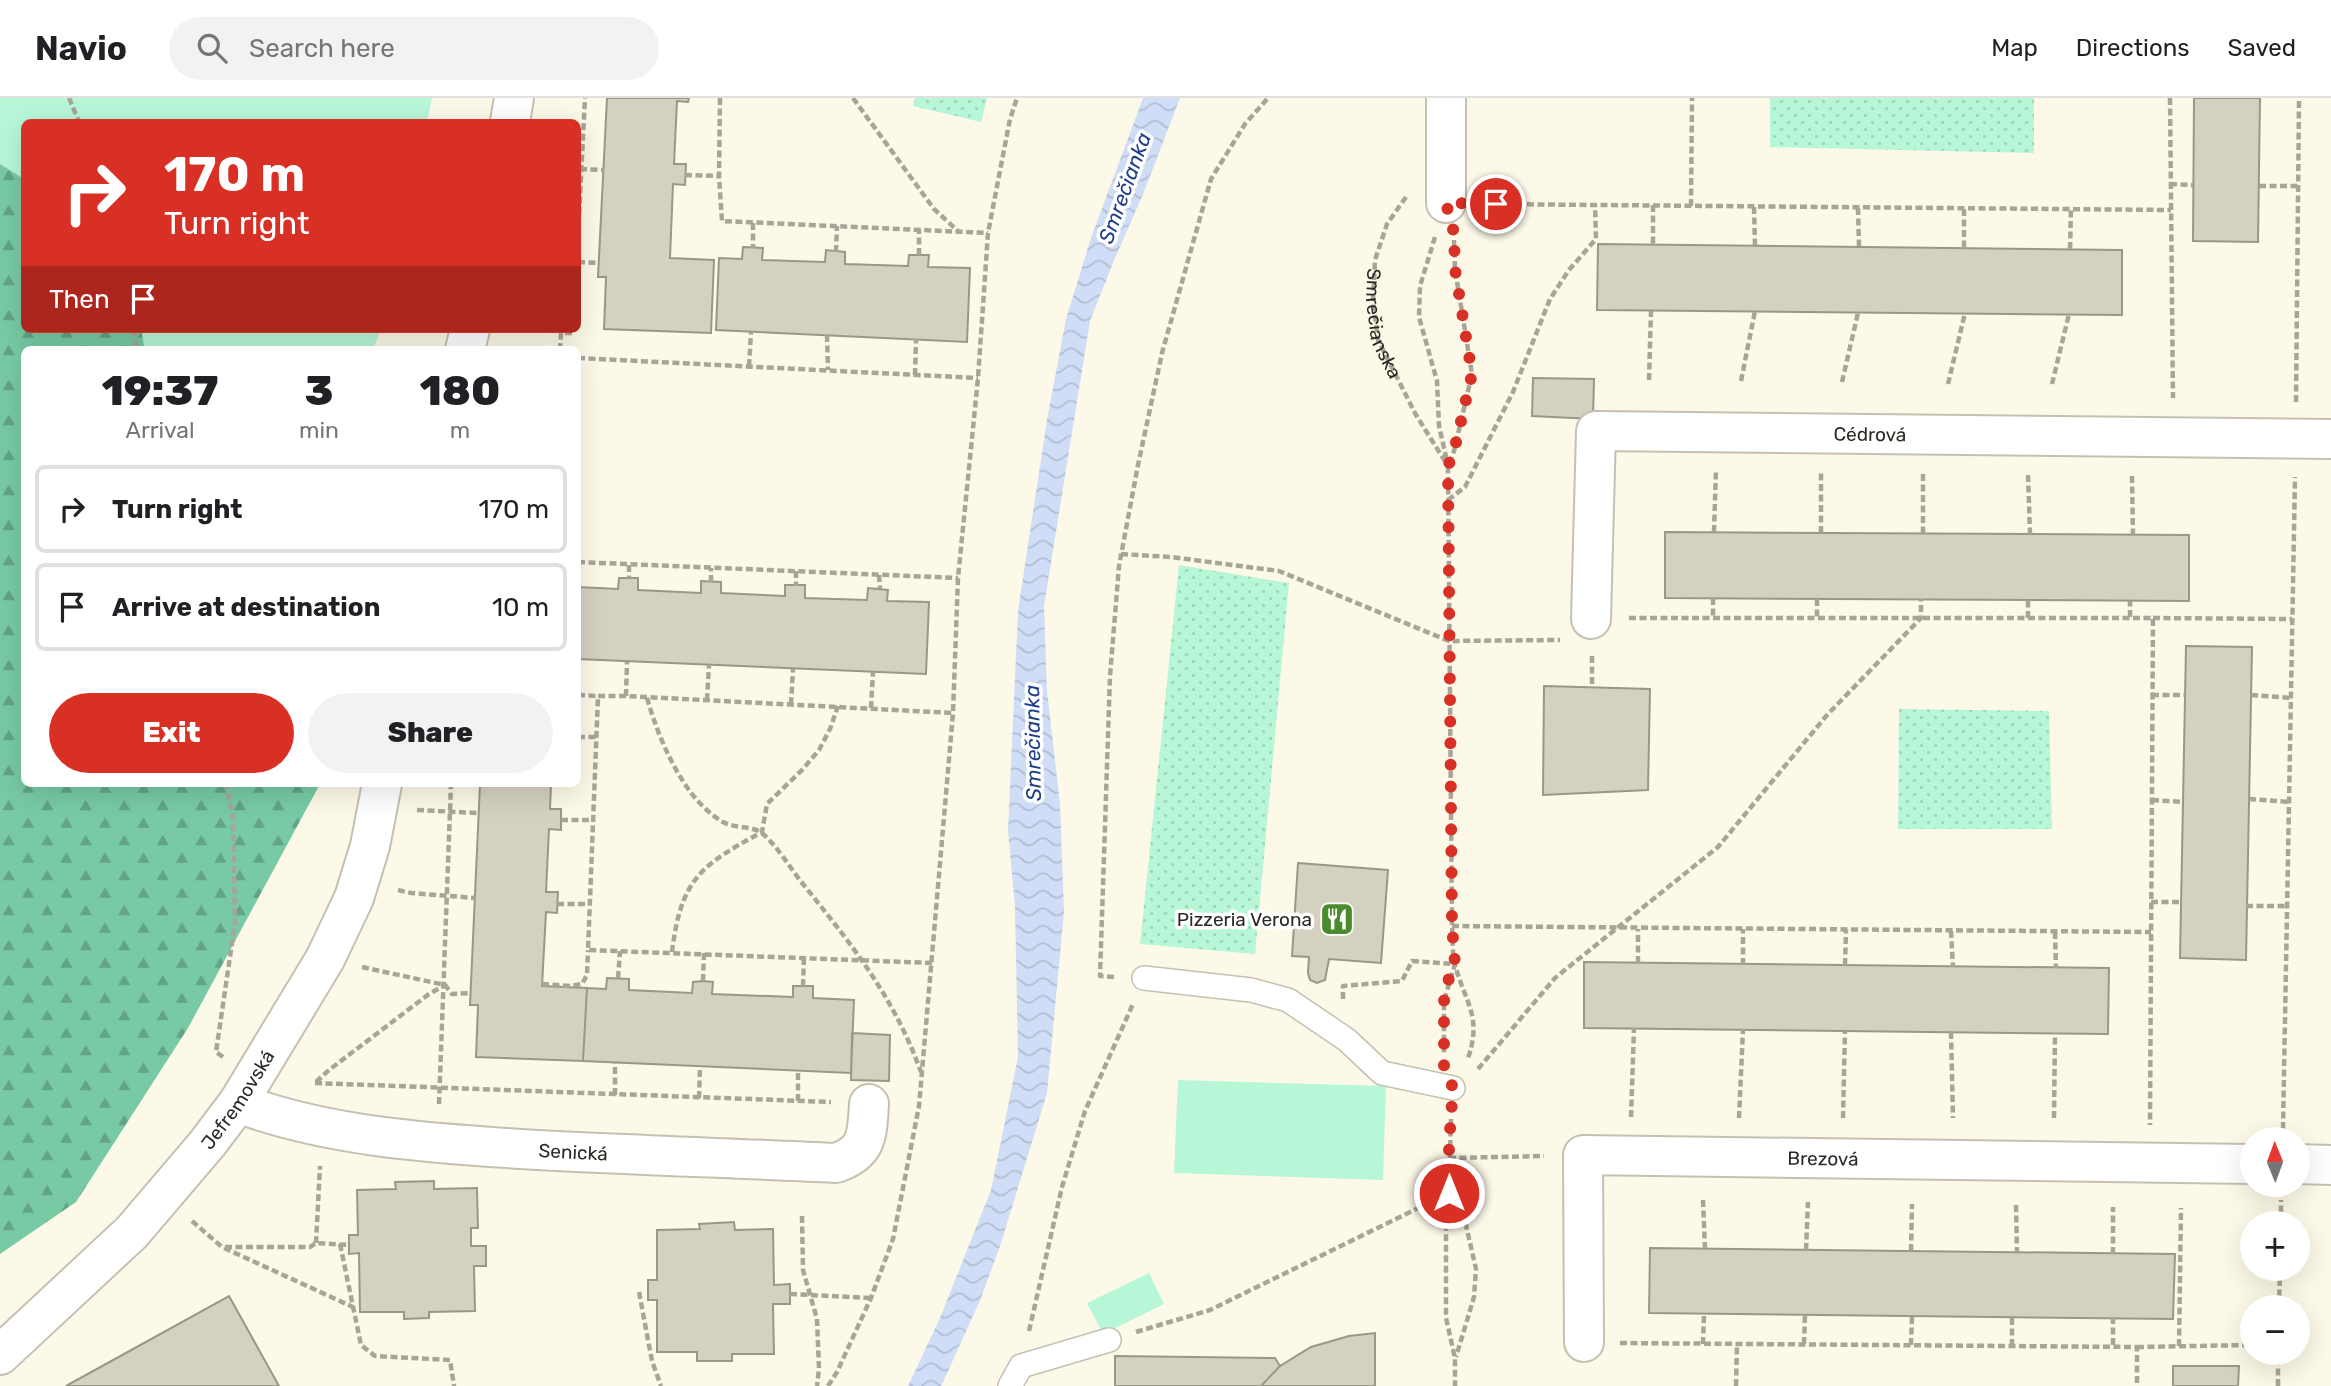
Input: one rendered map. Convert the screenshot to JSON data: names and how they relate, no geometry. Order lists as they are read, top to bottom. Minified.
{"streets":{"street":["Cédrová","Jefremovská","Senická","Brezová"],"path":["Smrečianska"]},"crossings":[["Jefremovská","Senická"]],"water":["Smrečianka"],"places":{"restaurant":["Pizzeria Verona"]},"north":"top","page":{"header":"Navio","search":"Search here","nav":["Map","Directions","Saved"],"turn":["170 m","Turn right"],"then":"Then","eta":["19:37","Arrival","3","min","180","m"],"list":[{"name":"Turn right","value":"170 m"},{"name":"Arrive at destination","value":"10 m"}],"buttons":["Exit","Share"],"map_buttons":["+","−"]}}
